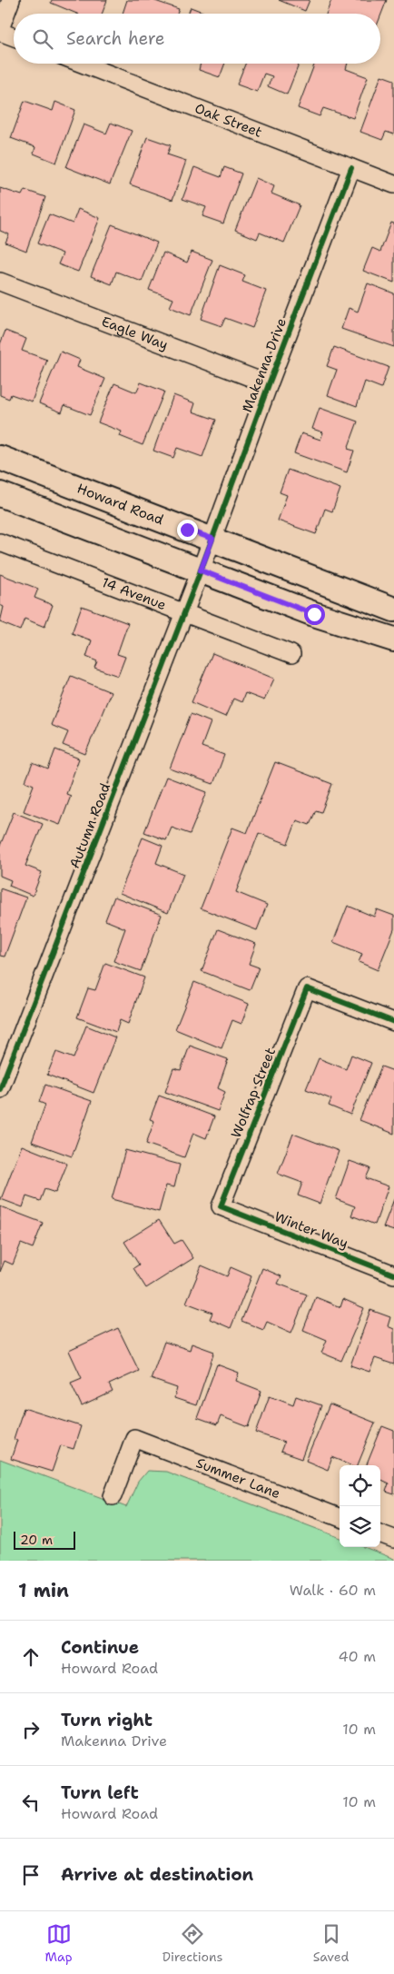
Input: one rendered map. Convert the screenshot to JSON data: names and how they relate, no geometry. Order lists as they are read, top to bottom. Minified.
{"streets":{"main road":["Howard Road"],"street":["Oak Street","Eagle Way","Makenna Drive","14 Avenue","Autumn Road","Wolfrap Street","Winter Way","Summer Lane"]},"crossings":[["Oak Street","Makenna Drive"],["Eagle Way","Makenna Drive"],["Makenna Drive","Howard Road"],["Makenna Drive","Autumn Road"],["14 Avenue","Autumn Road"],["Wolfrap Street","Winter Way"]],"scale_bar":"20 m","page":{"search":"Search here","scale":"20 m","heading":["1 min","Walk · 60 m"],"list":[["Continue","Howard Road","40 m"],["Turn right","Makenna Drive","10 m"],["Turn left","Howard Road","10 m"],"Arrive at destination"],"nav":["Map","Directions","Saved"]}}
